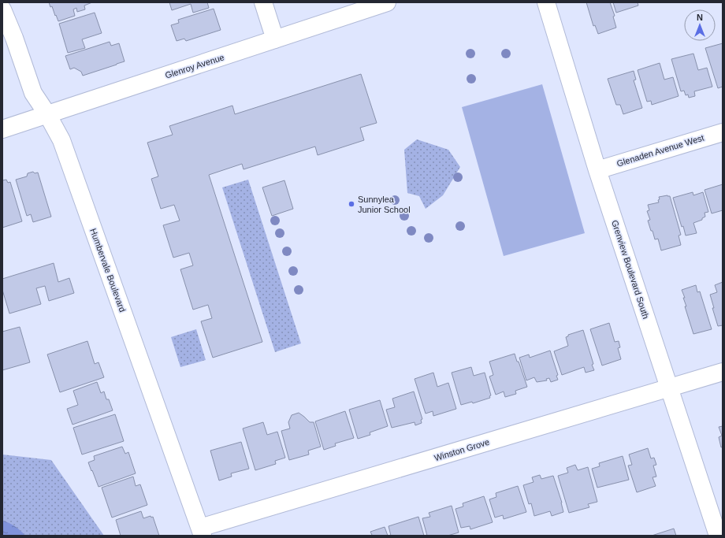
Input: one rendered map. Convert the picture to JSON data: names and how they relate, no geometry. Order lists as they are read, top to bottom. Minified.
{"streets":{"street":["Glenroy Avenue","Glenaden Avenue West","Grenview Boulevard South","Humbervale Boulevard","Winston Grove"]},"crossings":[["Glenroy Avenue","Humbervale Boulevard"],["Glenaden Avenue West","Grenview Boulevard South"],["Grenview Boulevard South","Winston Grove"],["Humbervale Boulevard","Winston Grove"]],"places":["Sunnylea Junior School"],"north":"top"}
